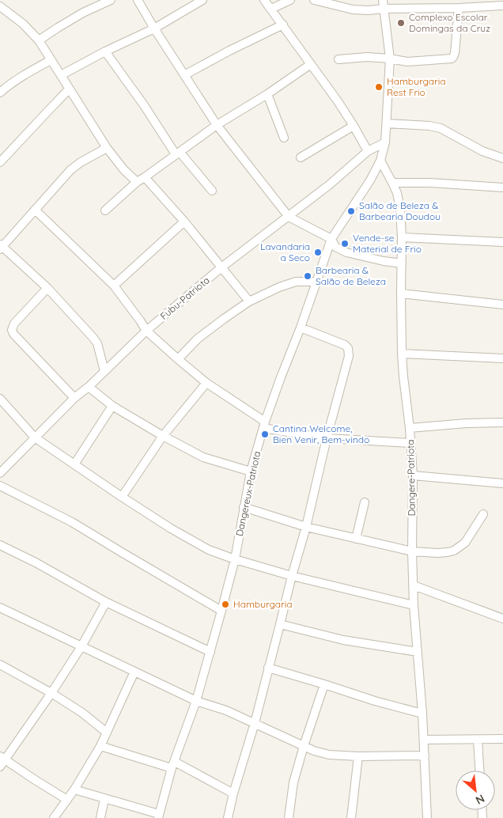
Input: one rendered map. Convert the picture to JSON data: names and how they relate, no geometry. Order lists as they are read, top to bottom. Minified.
{"streets":{"street":["Fubu-Patriota","Dangere-Patriota","Dangereux-Patriota"]},"crossings":[["Dangere-Patriota","Dangereux-Patriota"]],"places":["Complexo Escolar Domingas da Cruz","Hamburgaria Rest Frio","Salão de Beleza & Barbearia Doudou","Vende-se Material de Frio","Lavandaria a Seco","Barbearia & Salão de Beleza","Cantina Welcome, Bien Venir, Bem-vindo","Hamburgaria"],"north":"bottom right"}
